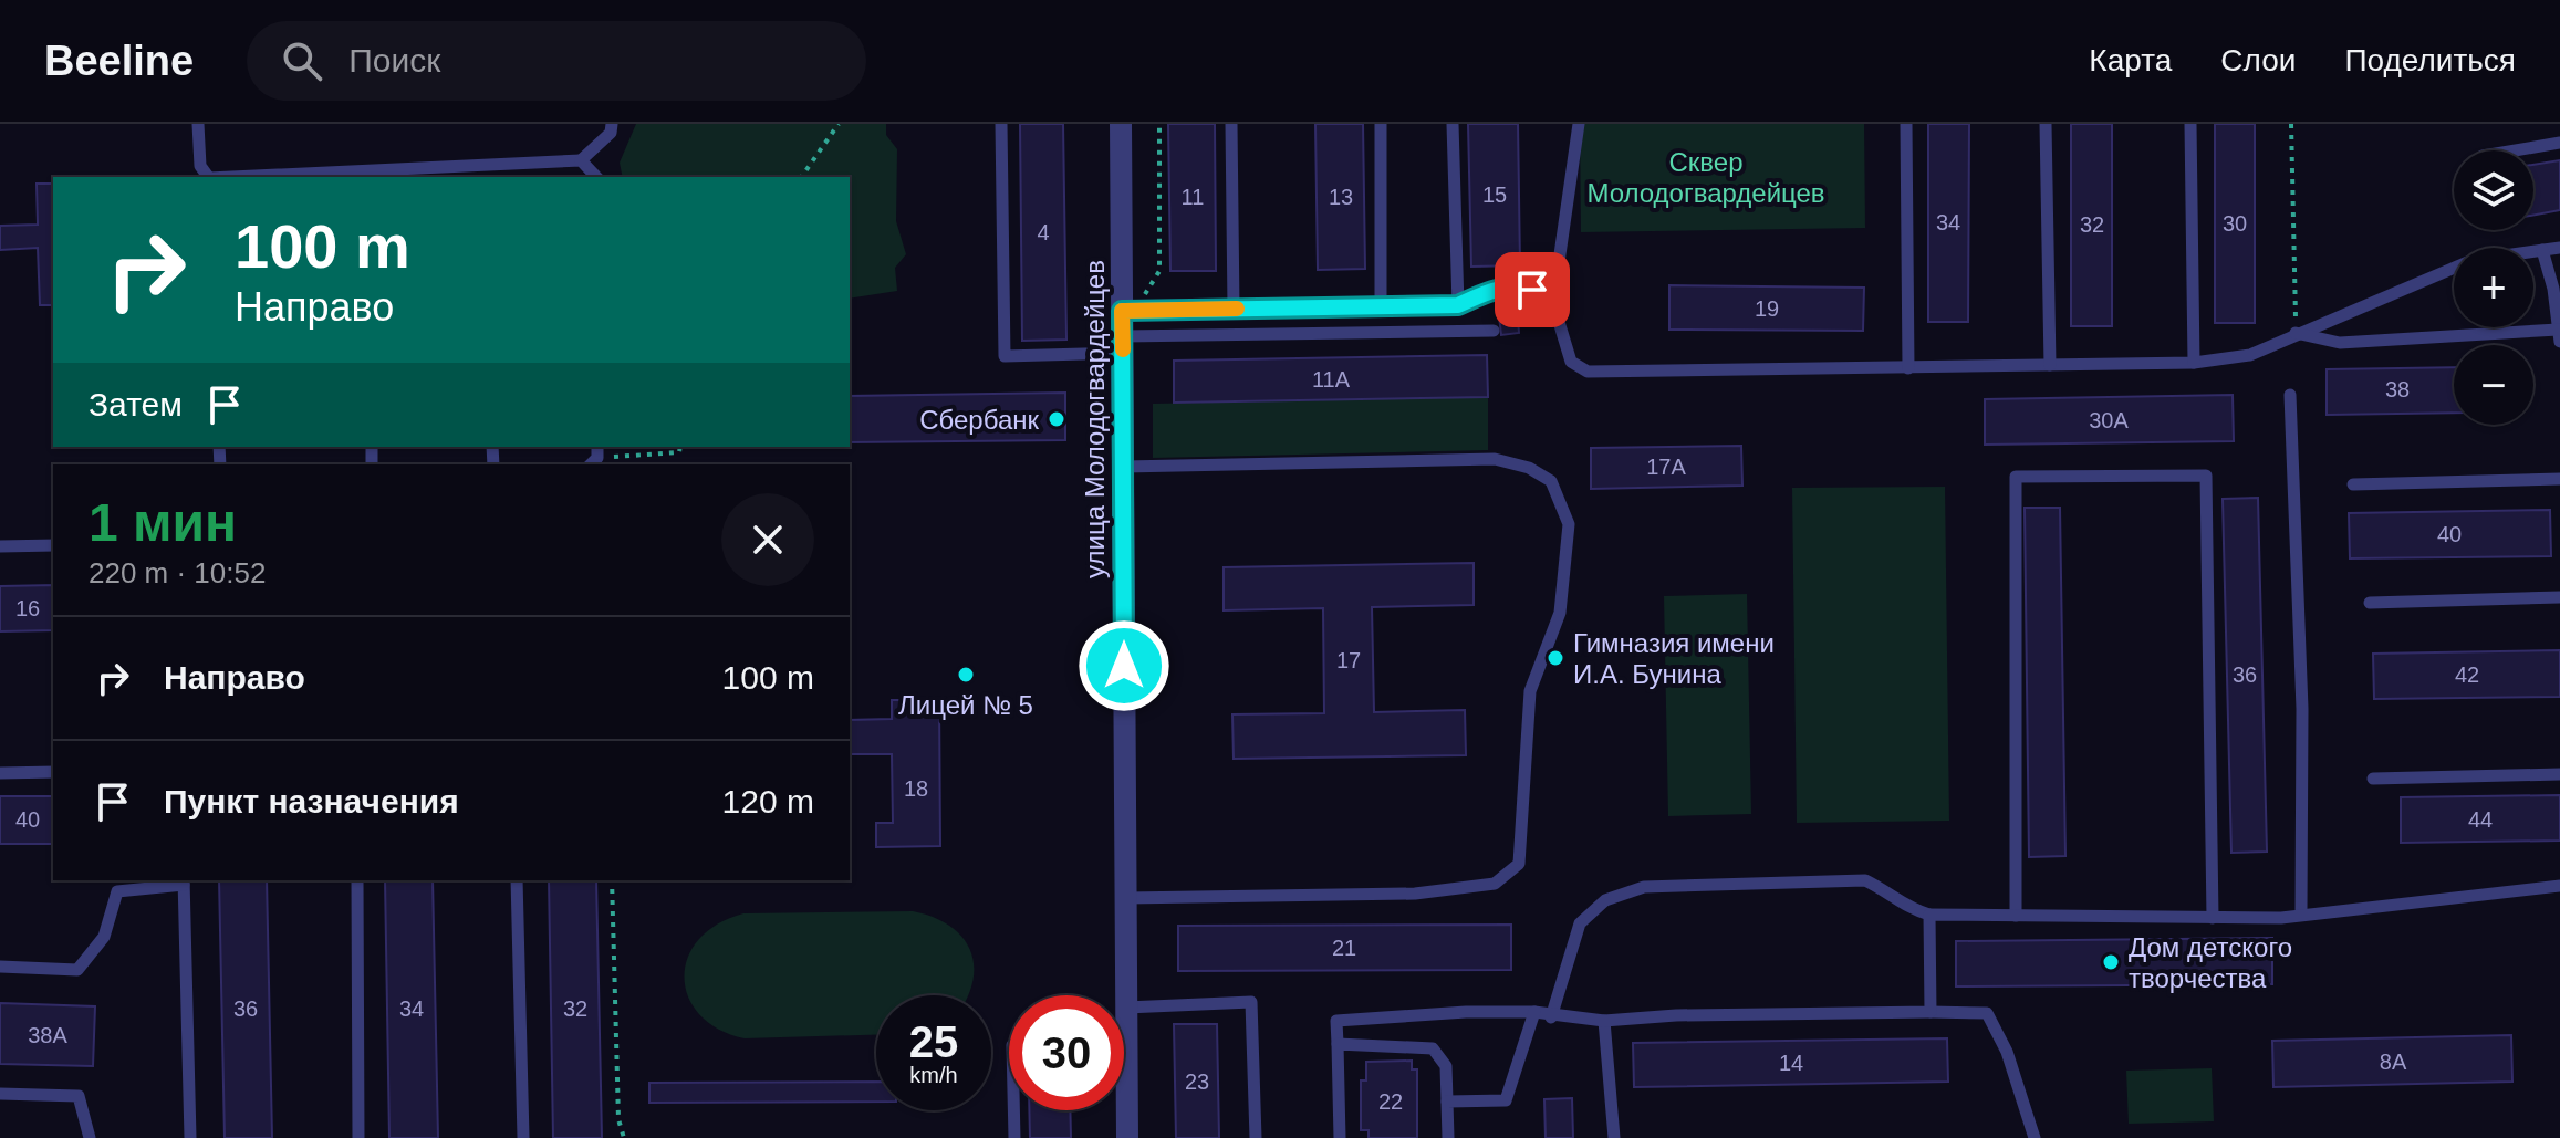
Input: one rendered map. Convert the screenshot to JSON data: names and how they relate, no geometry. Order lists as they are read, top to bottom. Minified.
{"streets":{"street":["улица Молодогвардейцев"]},"parks":["Сквер Молодогвардейцев"],"places":["Сбербанк","Гимназия имени И.А. Бунина","Лицей № 5","Дом детского творчества"],"house_numbers":["15","11","13","34","30","32","4","19","11А","38","30А","17А","40","16","17","36","42","18","40","44","21","36","34","32","38А","8А","14","23","22"],"page":{"header":"Beeline","search":"Поиск","nav":["Карта","Слои","Поделиться"],"map_buttons":["+","−"],"turn":["100 m","Направо"],"then":"Затем","heading":["1 мин","220 m · 10:52"],"list":[{"name":"Направо","value":"100 m"},{"name":"Пункт назначения","value":"120 m"}],"speed":"25 km/h","limit":"30"}}
